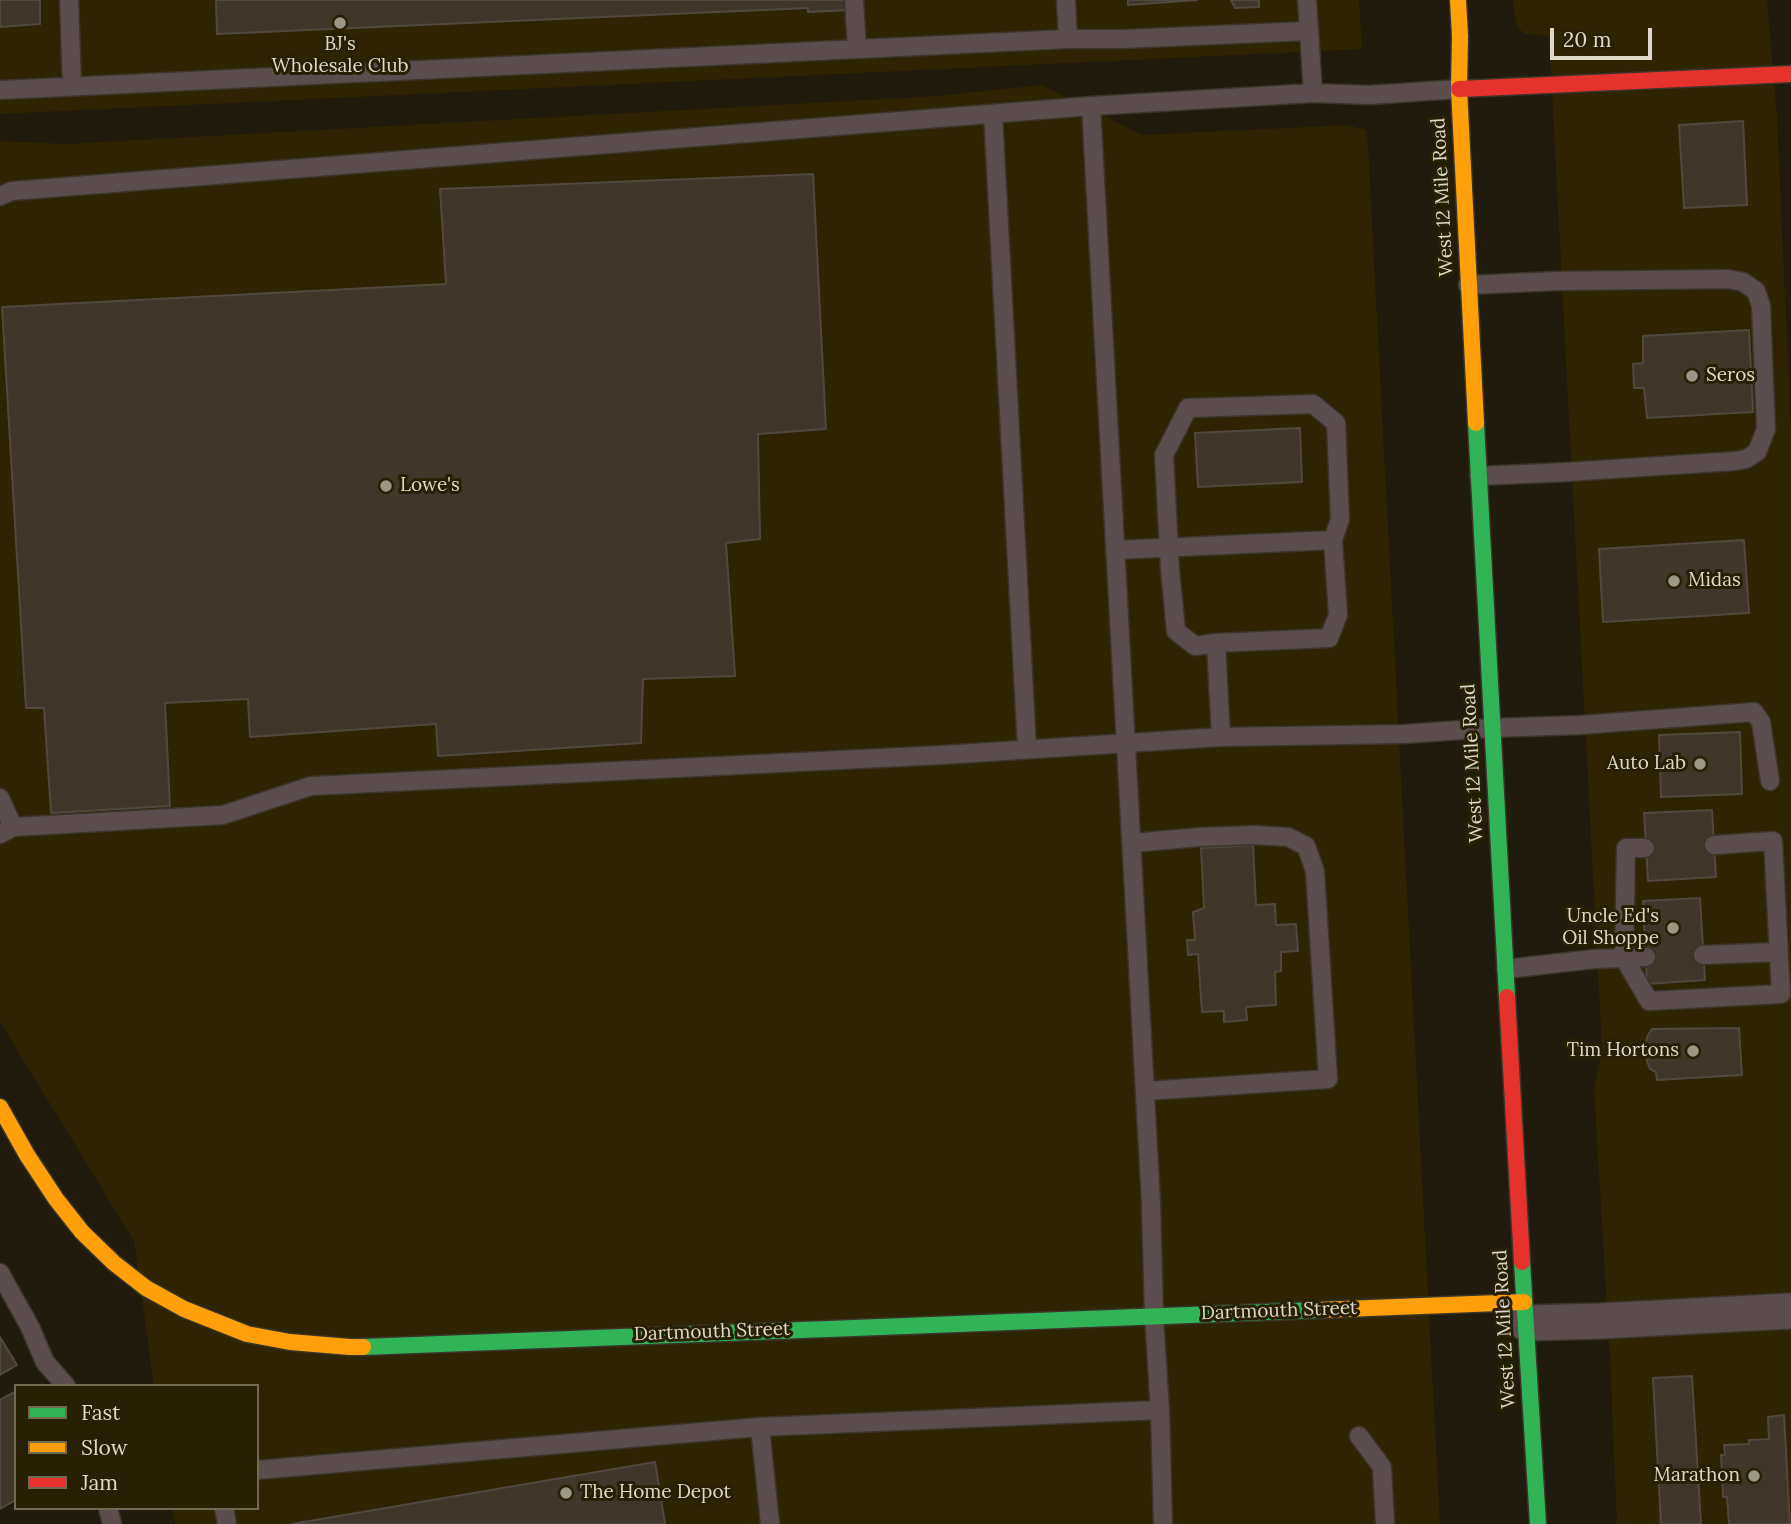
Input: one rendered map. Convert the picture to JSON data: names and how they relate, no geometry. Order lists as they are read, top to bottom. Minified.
{"streets":{"street":["West 12 Mile Road","Dartmouth Street"]},"crossings":[["West 12 Mile Road","Dartmouth Street"]],"places":["BJ's Wholesale Club","Seros","Lowe's","Midas","Auto Lab","Uncle Ed's Oil Shoppe","Tim Hortons","Marathon","The Home Depot"],"legend":["Fast","Slow","Jam"],"scale_bar":"20 m"}
